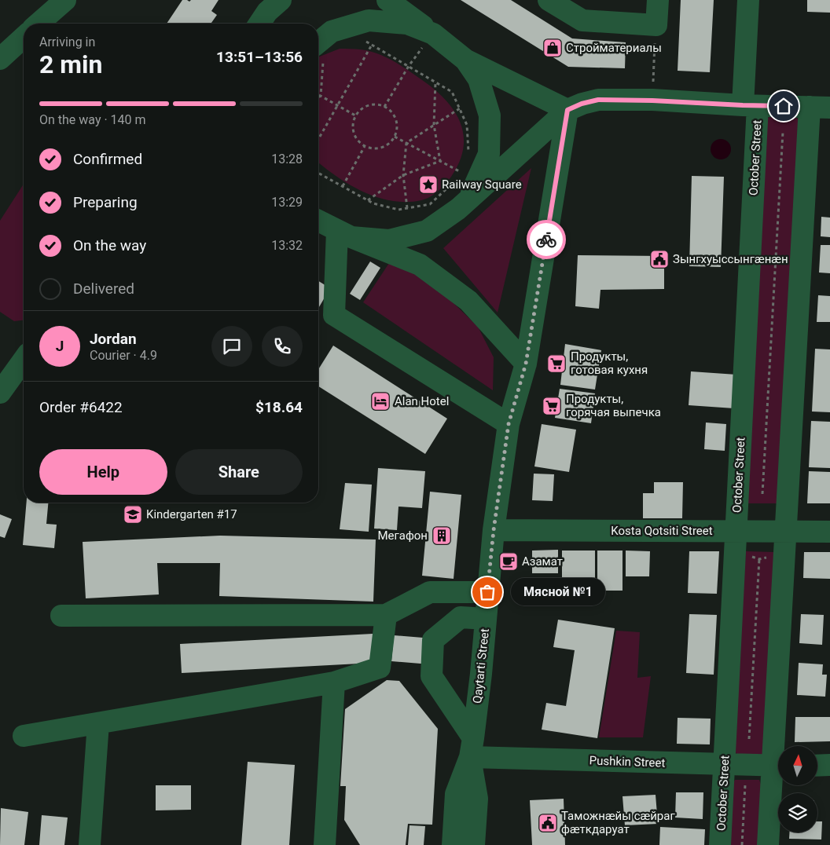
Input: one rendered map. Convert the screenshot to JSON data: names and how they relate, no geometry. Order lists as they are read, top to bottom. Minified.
{"streets":{"street":["October Street","Kosta Qotsiti Street","Qaytarti Street","Pushkin Street"]},"crossings":[["October Street","Kosta Qotsiti Street"],["October Street","Pushkin Street"],["Kosta Qotsiti Street","Qaytarti Street"],["Qaytarti Street","Pushkin Street"]],"places":{"shop":["Стройматериалы"],"place":["Railway Square"],"public building":["Зынгхуыссынгæнæн","Таможнæйы сæйраг фæткдаруат"],"supermarket":["Продукты, готовая кухня","Продукты, горячая выпечка"],"hotel":["Alan Hotel"],"school or university":["Kindergarten #17"],"building":["Мегафон"],"cafe":["Азамат"],"other":["Мясной №1"]},"north":"top","page":{"heading":["2 min","Arriving in","13:51–13:56"],"panel":["Jordan","Courier · 4.9","Order #6422","$18.64"],"bar":"On the way · 140 m","list":[["Confirmed","13:28"],["Preparing","13:29"],["On the way","13:32"],"Delivered"],"round":"J","buttons":["Help","Share"],"bubble":"Мясной №1"}}
